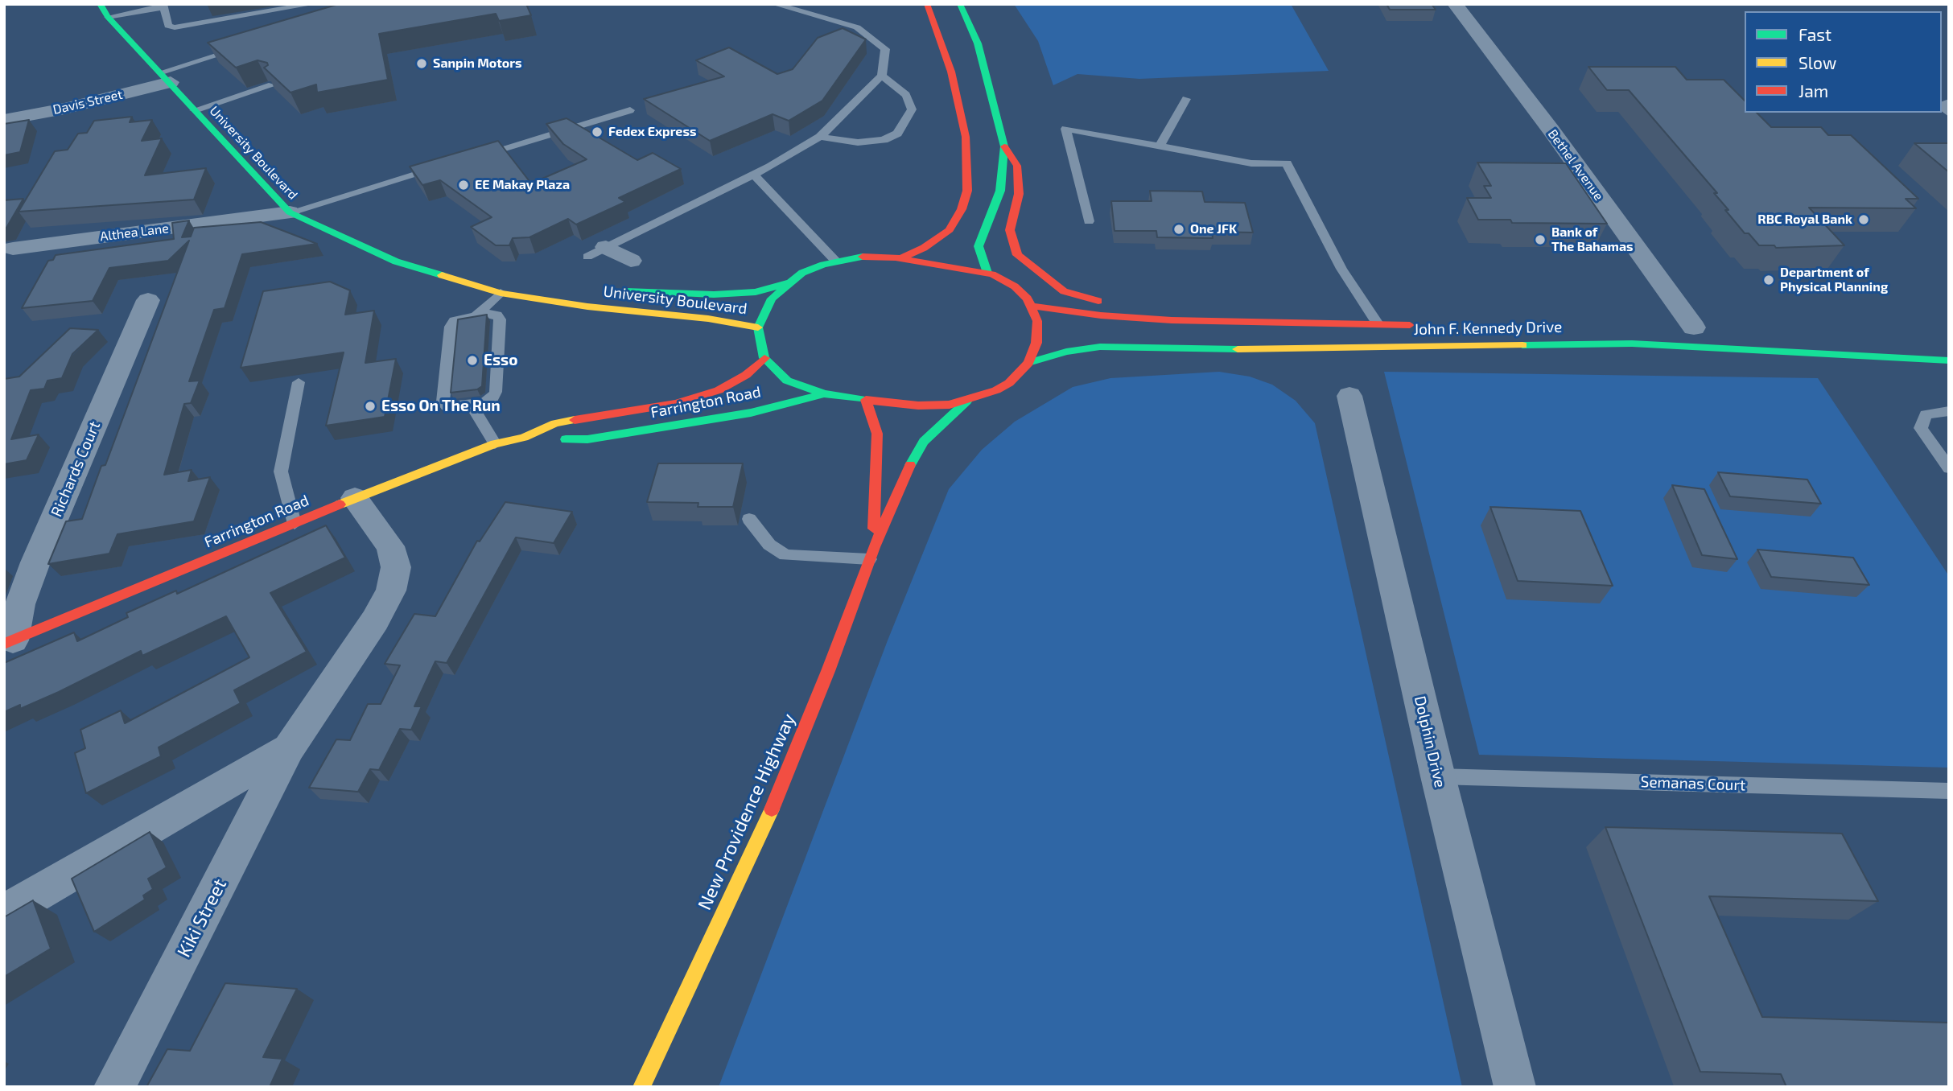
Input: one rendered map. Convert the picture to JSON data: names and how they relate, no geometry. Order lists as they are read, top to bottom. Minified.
{"streets":{"main road":["University Boulevard","John F. Kennedy Drive","Farrington Road","New Providence Highway"],"street":["Davis Street","Bethel Avenue","Althea Lane","Richards Court","Dolphin Drive","Kiki Street"],"lane":["Semanas Court"]},"crossings":[["Davis Street","University Boulevard"],["University Boulevard","Althea Lane"],["John F. Kennedy Drive","New Providence Highway"],["Farrington Road","Richards Court"],["Farrington Road","New Providence Highway"],["Farrington Road","Kiki Street"],["Dolphin Drive","Semanas Court"]],"places":["Sanpin Motors","Fedex Express","EE Makay Plaza","RBC Royal Bank","One JFK","Bank of The Bahamas","Department of Physical Planning","Esso","Esso On The Run"],"legend":["Fast","Slow","Jam"]}
